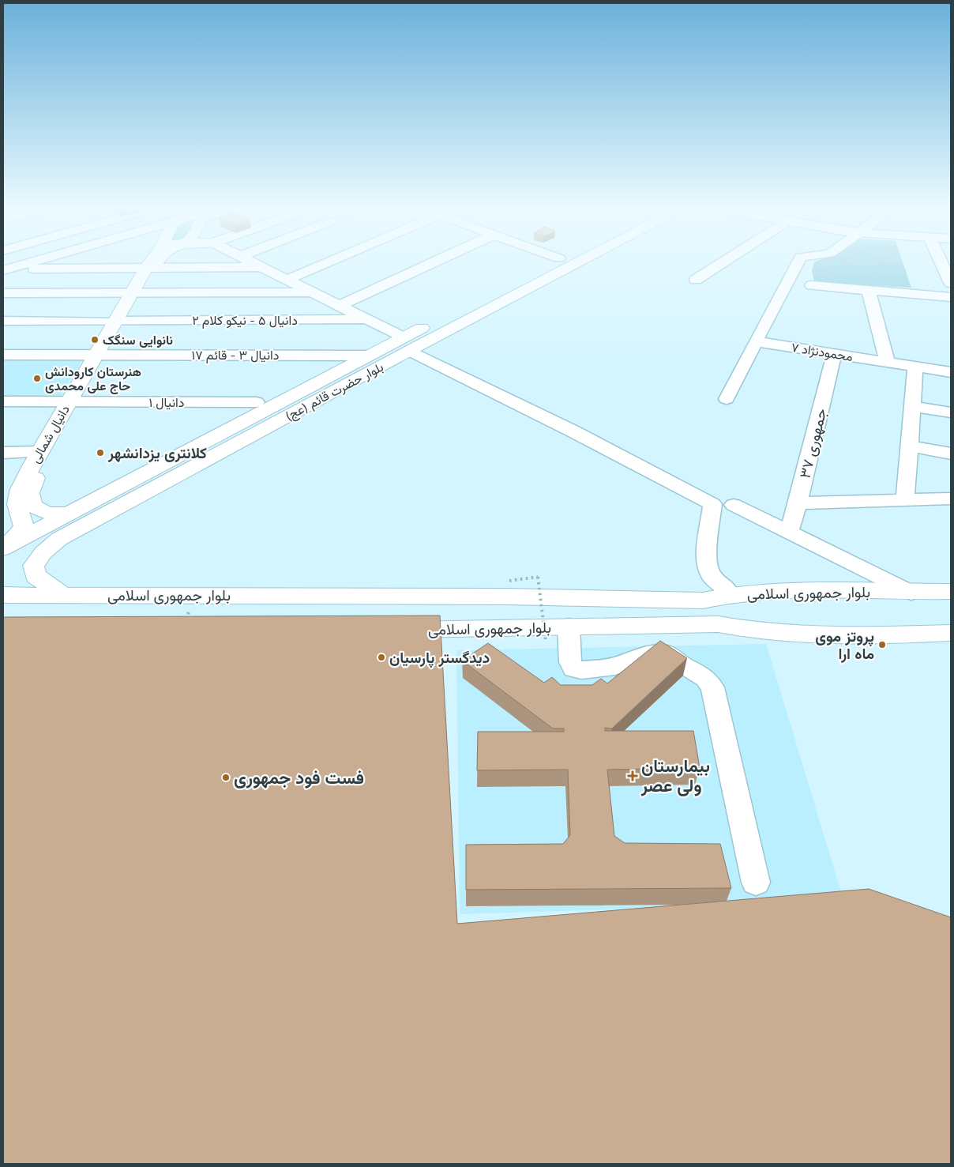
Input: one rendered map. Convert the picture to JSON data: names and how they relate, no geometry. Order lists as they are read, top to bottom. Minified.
{"streets":{"main road":["بلوار حضرت قائم (عج)","دانیال شمالی","بلوار جمهوری اسلامی"],"street":["دانیال ۵ - نیکو کلام ۲","محمودنژاد ۷","دانیال ۳ - قائم ۱۷","دانیال ۱","جمهوری ۳۷"]},"crossings":[["دانیال ۵ - نیکو کلام ۲","دانیال شمالی"],["محمودنژاد ۷","جمهوری ۳۷"],["دانیال ۳ - قائم ۱۷","بلوار حضرت قائم (عج)"],["دانیال ۳ - قائم ۱۷","دانیال شمالی"],["بلوار حضرت قائم (عج)","دانیال شمالی"],["بلوار حضرت قائم (عج)","بلوار جمهوری اسلامی"],["دانیال ۱","دانیال شمالی"]],"places":{"other":["نانوایی سنگک","هنرستان کارودانش حاج علی محمدی","کلانتری یزدانشهر","پروتز موی ماه ارا","دیدگستر پارسیان","فست فود جمهوری"],"health":["بیمارستان ولی عصر"]}}
